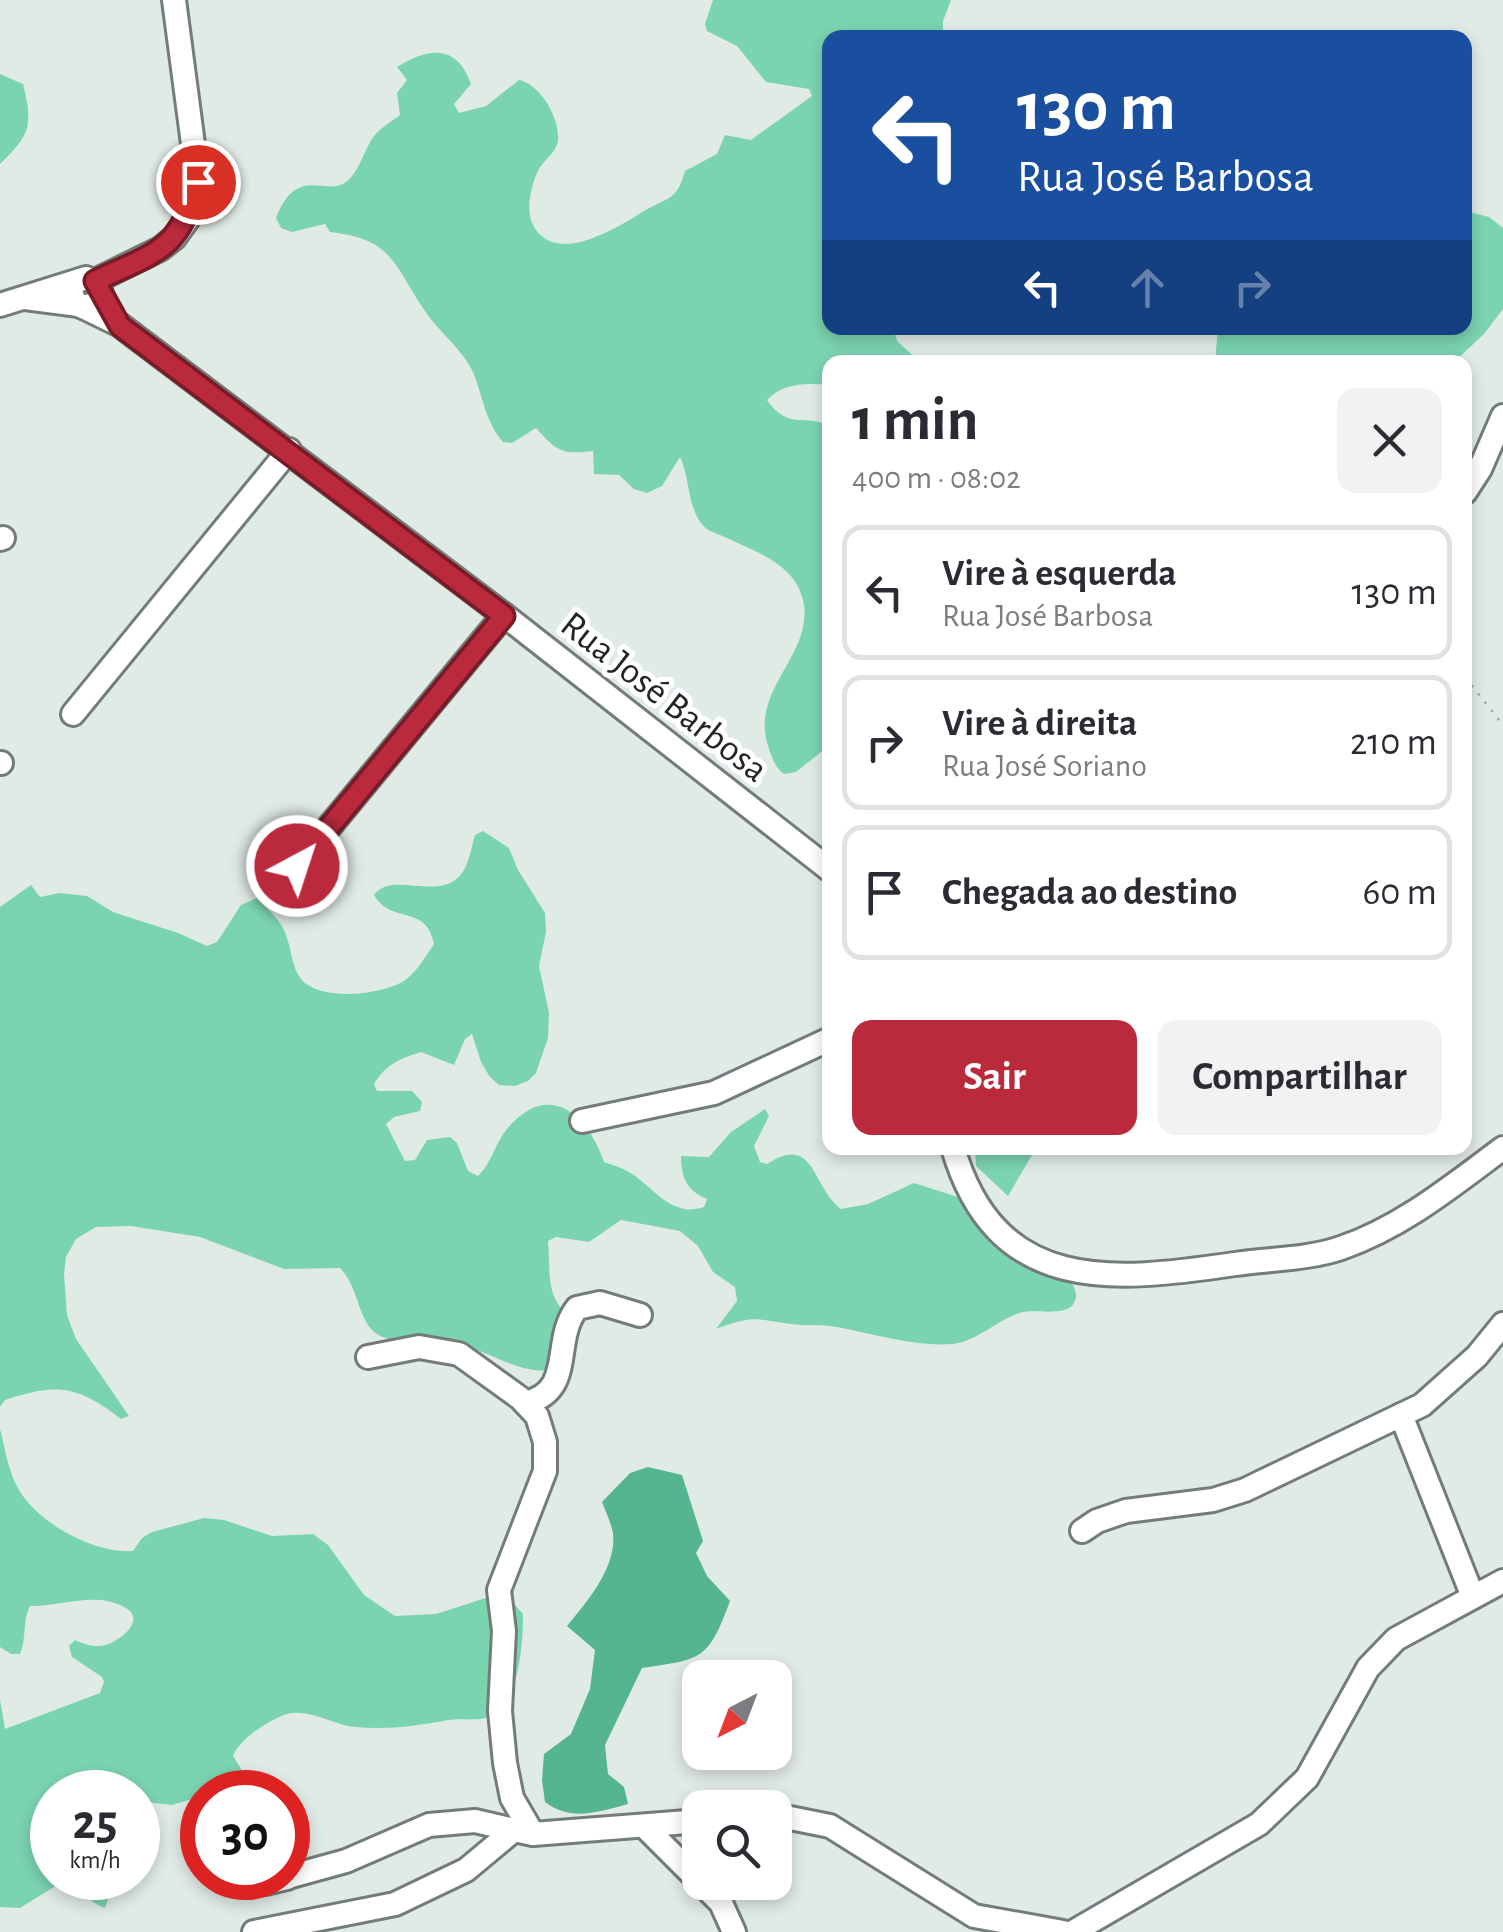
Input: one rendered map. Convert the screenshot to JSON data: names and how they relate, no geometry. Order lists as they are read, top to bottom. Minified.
{"streets":{"street":["Rua José Barbosa"]},"north":"bottom left","page":{"turn":["130 m","Rua José Barbosa"],"heading":["1 min","400 m · 08:02"],"list":[{"name":"Vire à esquerda","note":"Rua José Barbosa","value":"130 m"},{"name":"Vire à direita","note":"Rua José Soriano","value":"210 m"},{"name":"Chegada ao destino","value":"60 m"}],"buttons":["Sair","Compartilhar"],"speed":"25 km/h","limit":"30"}}
